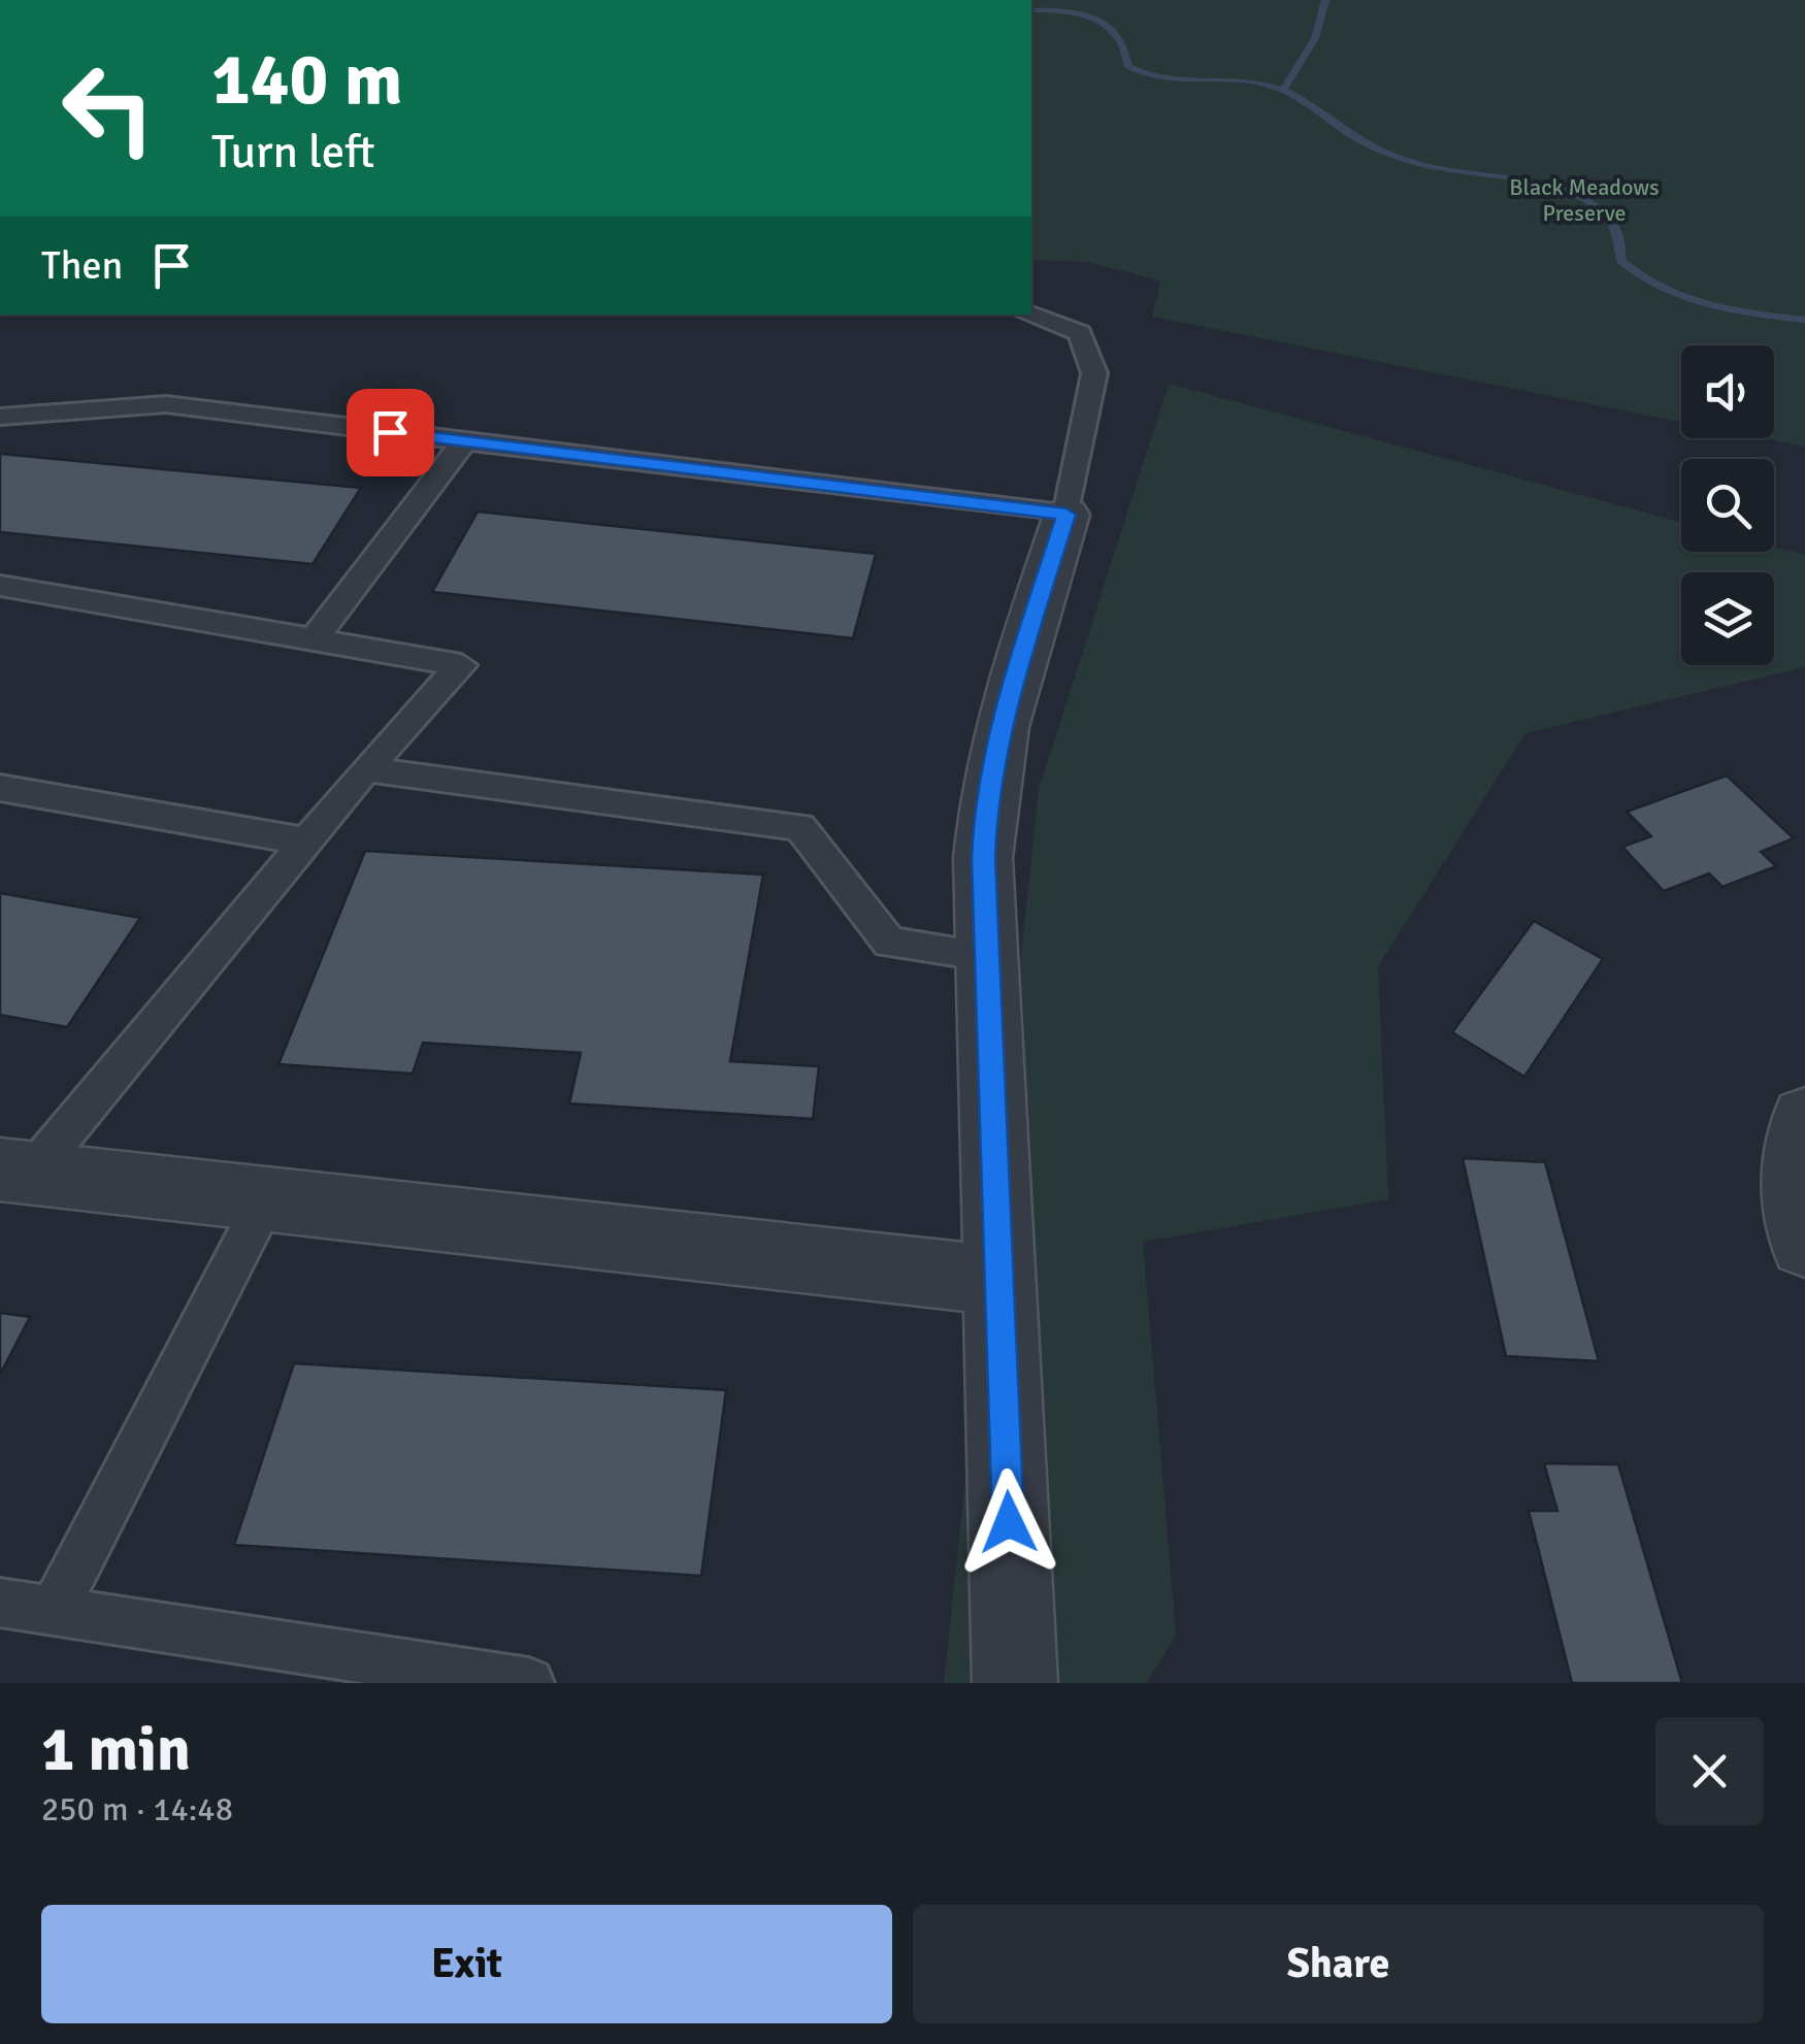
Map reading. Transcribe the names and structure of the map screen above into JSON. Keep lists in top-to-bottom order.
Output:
{
  "parks": ["Black Meadows Preserve"],
  "page": {
    "turn": ["140 m", "Turn left"],
    "then": "Then",
    "heading": ["1 min", "250 m · 14:48"],
    "buttons": ["Exit", "Share"]
  }
}
